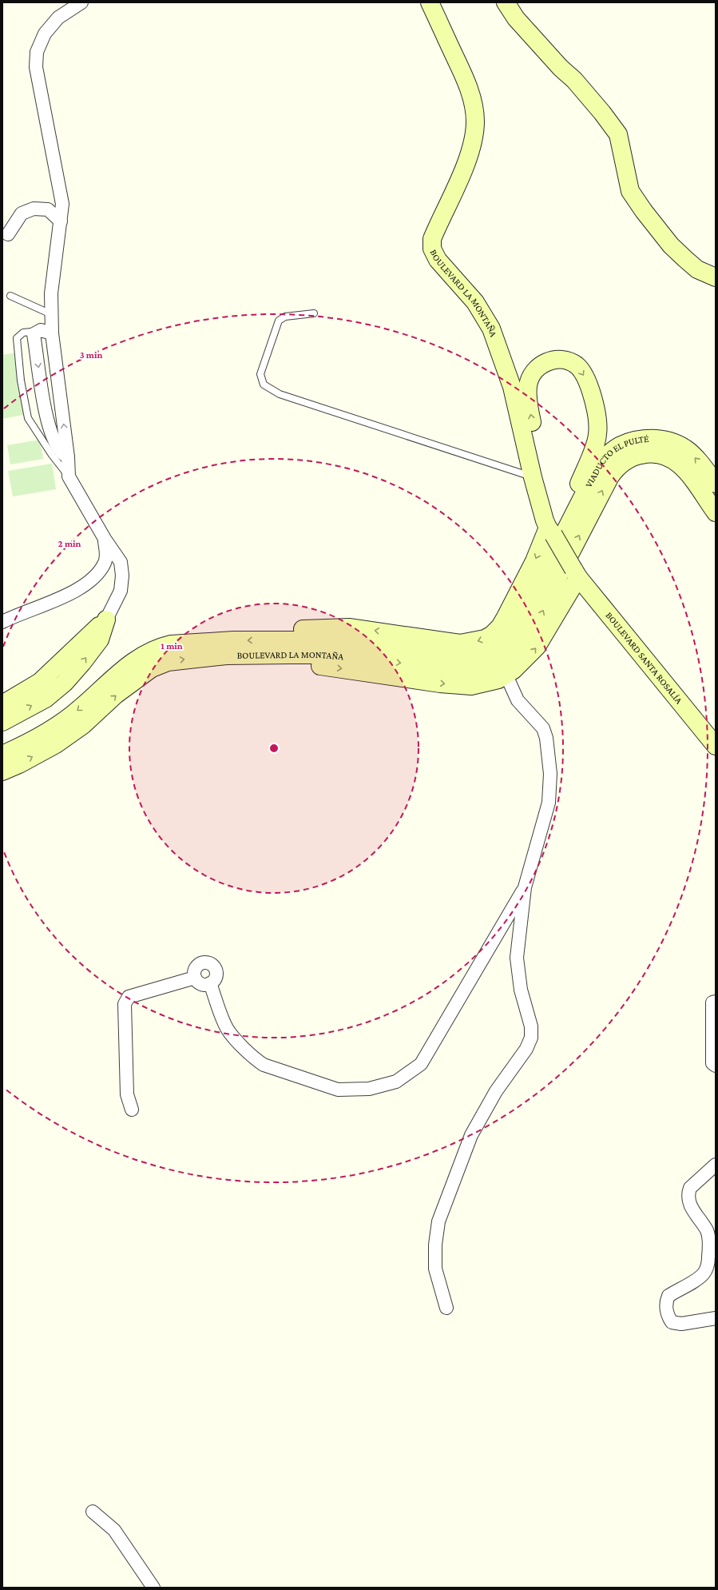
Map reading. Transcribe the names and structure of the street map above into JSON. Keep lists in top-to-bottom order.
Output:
{
  "streets": {
    "main road": ["BOULEVARD LA MONTAÑA", "VIADUCTO EL PULTÉ", "BOULEVARD SANTA ROSALÍA"]
  },
  "crossings": [
    ["BOULEVARD LA MONTAÑA", "VIADUCTO EL PULTÉ"],
    ["BOULEVARD LA MONTAÑA", "BOULEVARD SANTA ROSALÍA"],
    ["VIADUCTO EL PULTÉ", "BOULEVARD SANTA ROSALÍA"]
  ],
  "rings": ["3 min", "2 min", "1 min"]
}
